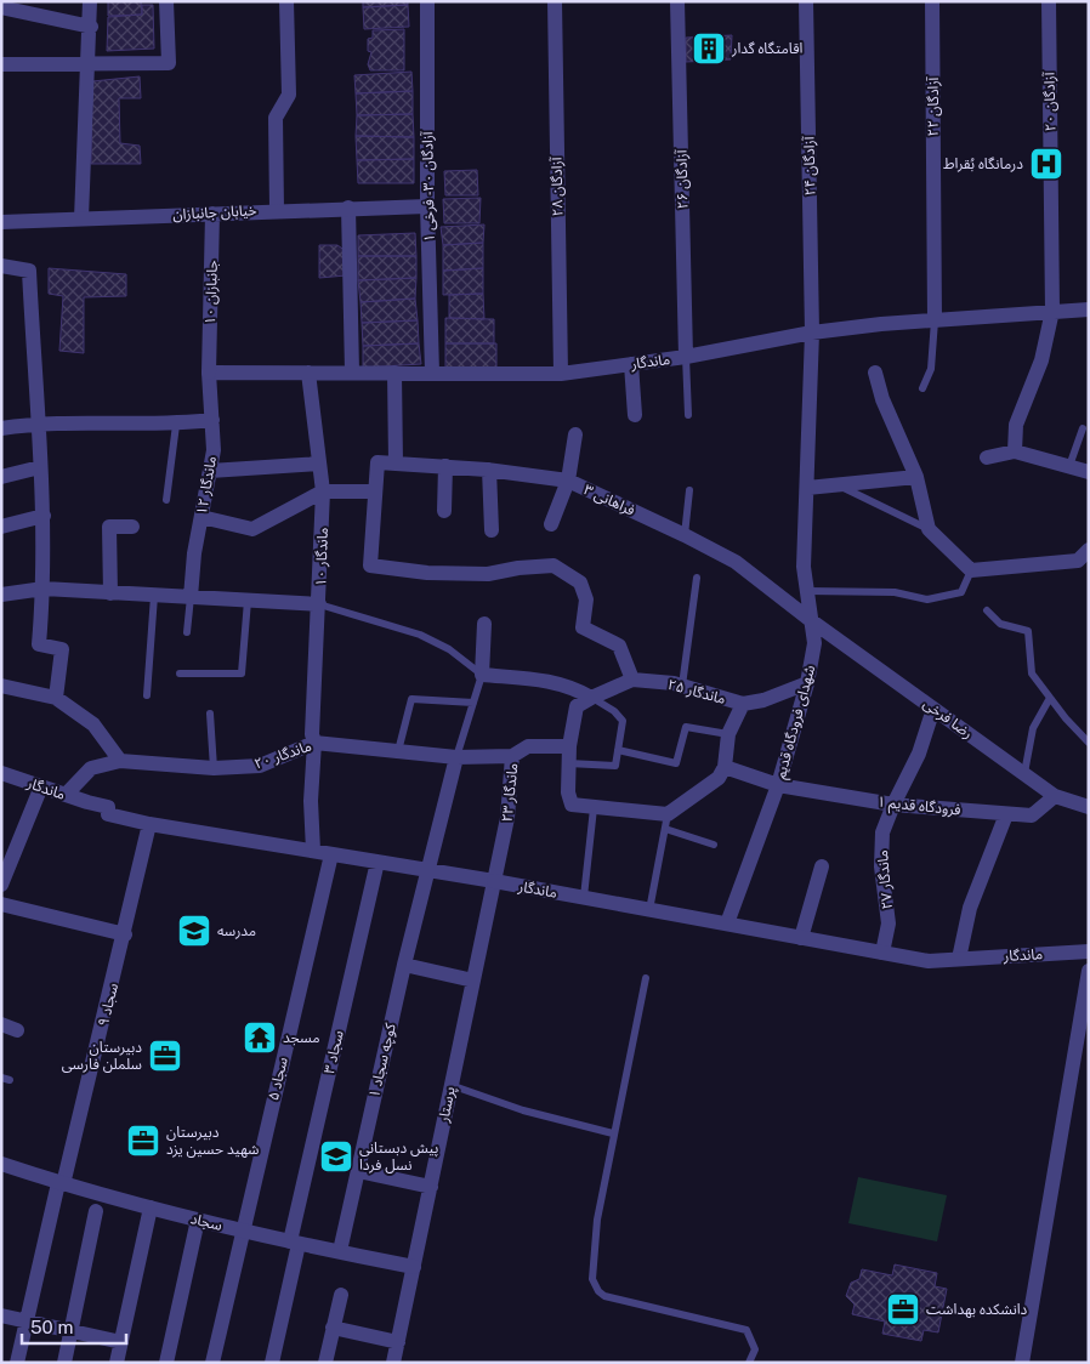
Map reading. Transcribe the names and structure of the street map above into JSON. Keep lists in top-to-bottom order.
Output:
{
  "streets": {
    "street": [
      "آزادگان ۲۰",
      "آزادگان ۲۲",
      "آزادگان ۲۴",
      "آزادگان ۲۶",
      "آزادگان ۳۰ - فرخی ۱",
      "آزادگان ۲۸",
      "خیابان جانبازان",
      "جانبازان ۱۰",
      "ماندگار",
      "ماندگار ۱۲",
      "فراهانی ۳",
      "ماندگار ۱۰",
      "ماندگار ۲۵",
      "رضا فرخی",
      "شهدای فرودگاه قدیم",
      "ماندگار ۲۰",
      "ماندگار ۲۳",
      "فرودگاه قدیم ۱",
      "ماندگار ۲۷",
      "سجاد ۹",
      "سجاد ۳",
      "کوچه سجاد ۱",
      "سجاد ۵",
      "پرستار",
      "سجاد"
    ]
  },
  "crossings": [
    ["آزادگان ۲۰", "ماندگار"],
    ["آزادگان ۲۲", "ماندگار"],
    ["آزادگان ۲۴", "ماندگار"],
    ["آزادگان ۲۴", "شهدای فرودگاه قدیم"],
    ["آزادگان ۲۶", "ماندگار"],
    ["آزادگان ۳۰ - فرخی ۱", "خیابان جانبازان"],
    ["آزادگان ۳۰ - فرخی ۱", "ماندگار"],
    ["آزادگان ۲۸", "ماندگار"],
    ["خیابان جانبازان", "جانبازان ۱۰"],
    ["جانبازان ۱۰", "ماندگار"],
    ["جانبازان ۱۰", "ماندگار ۱۲"],
    ["ماندگار", "ماندگار ۱۲"],
    ["ماندگار", "ماندگار ۱۰"],
    ["ماندگار", "شهدای فرودگاه قدیم"],
    ["ماندگار", "ماندگار ۲۰"],
    ["ماندگار", "ماندگار ۲۳"],
    ["ماندگار", "ماندگار ۲۷"],
    ["ماندگار", "سجاد ۹"],
    ["ماندگار", "سجاد ۳"],
    ["ماندگار", "کوچه سجاد ۱"],
    ["ماندگار", "سجاد ۵"],
    ["ماندگار", "پرستار"],
    ["فراهانی ۳", "رضا فرخی"],
    ["فراهانی ۳", "شهدای فرودگاه قدیم"],
    ["ماندگار ۱۰", "ماندگار ۲۰"],
    ["ماندگار ۲۵", "فرودگاه قدیم ۱"],
    ["رضا فرخی", "شهدای فرودگاه قدیم"],
    ["رضا فرخی", "فرودگاه قدیم ۱"],
    ["رضا فرخی", "ماندگار ۲۷"],
    ["شهدای فرودگاه قدیم", "فرودگاه قدیم ۱"],
    ["ماندگار ۲۰", "ماندگار ۲۳"],
    ["ماندگار ۲۰", "کوچه سجاد ۱"],
    ["ماندگار ۲۳", "پرستار"],
    ["فرودگاه قدیم ۱", "ماندگار ۲۷"],
    ["سجاد ۹", "سجاد"],
    ["سجاد ۳", "سجاد"],
    ["کوچه سجاد ۱", "سجاد"],
    ["سجاد ۵", "سجاد"],
    ["پرستار", "سجاد"]
  ],
  "places": {
    "building": ["اقامتگاه گدار"],
    "hospital": ["درمانگاه بُقراط"],
    "school or university": ["مدرسه", "پیش دبستانی نسل فردا"],
    "temple": ["مسجد"],
    "office": ["دبیرستان سلملن فارسی", "دبیرستان شهید حسین یزد", "دانشکده بهداشت"]
  },
  "scale_bar": "50 m"
}
